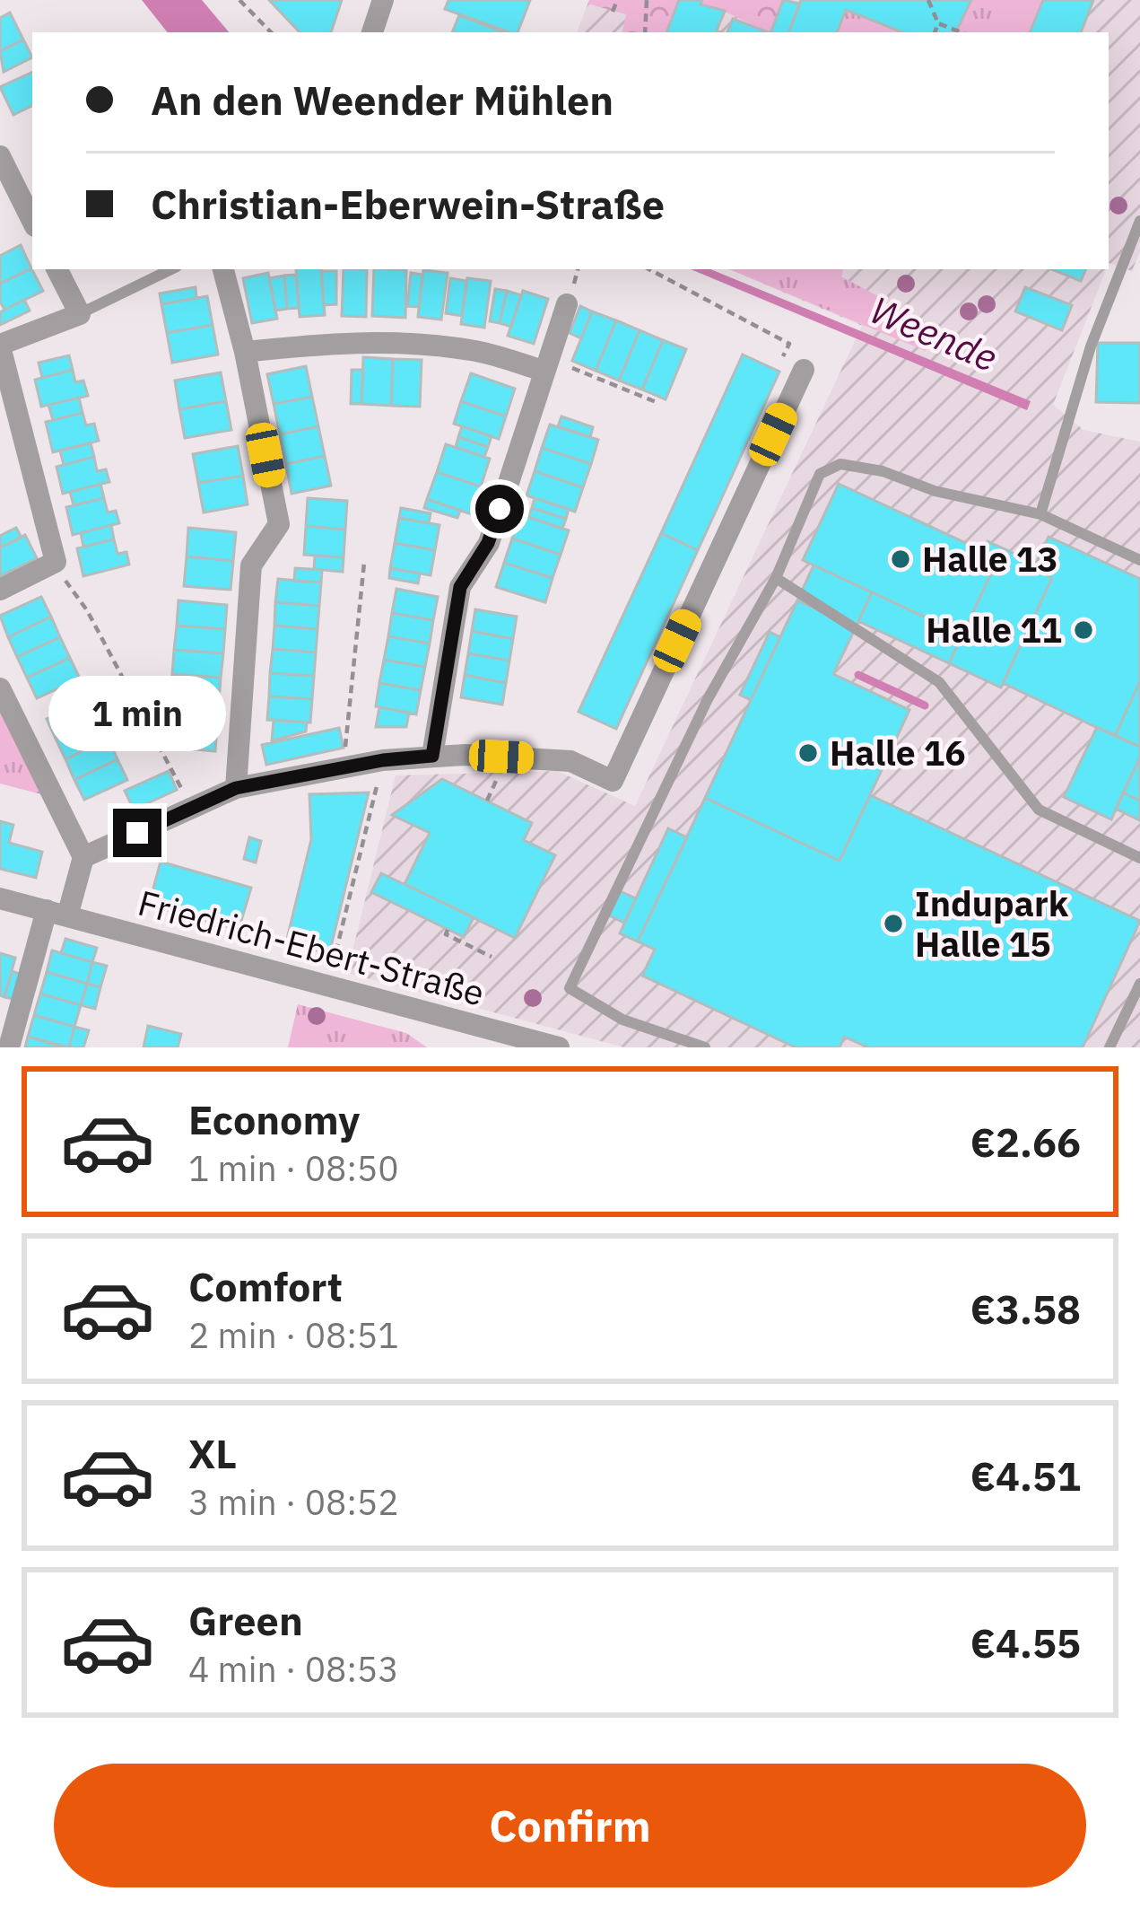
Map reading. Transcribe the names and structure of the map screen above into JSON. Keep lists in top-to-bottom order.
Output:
{
  "streets": {
    "street": ["Friedrich-Ebert-Straße"]
  },
  "water": ["Weende"],
  "places": [
    "Halle 13",
    "Halle 11",
    "Halle 16",
    "Indupark Halle 15"
  ],
  "page": {
    "banner": ["An den Weender Mühlen", "Christian-Eberwein-Straße"],
    "bubble": "1 min",
    "list": [
      {
        "name": "Economy",
        "note": "1 min · 08:50",
        "value": "€2.66"
      },
      {
        "name": "Comfort",
        "note": "2 min · 08:51",
        "value": "€3.58"
      },
      {
        "name": "XL",
        "note": "3 min · 08:52",
        "value": "€4.51"
      },
      {
        "name": "Green",
        "note": "4 min · 08:53",
        "value": "€4.55"
      }
    ],
    "buttons": "Confirm"
  }
}
